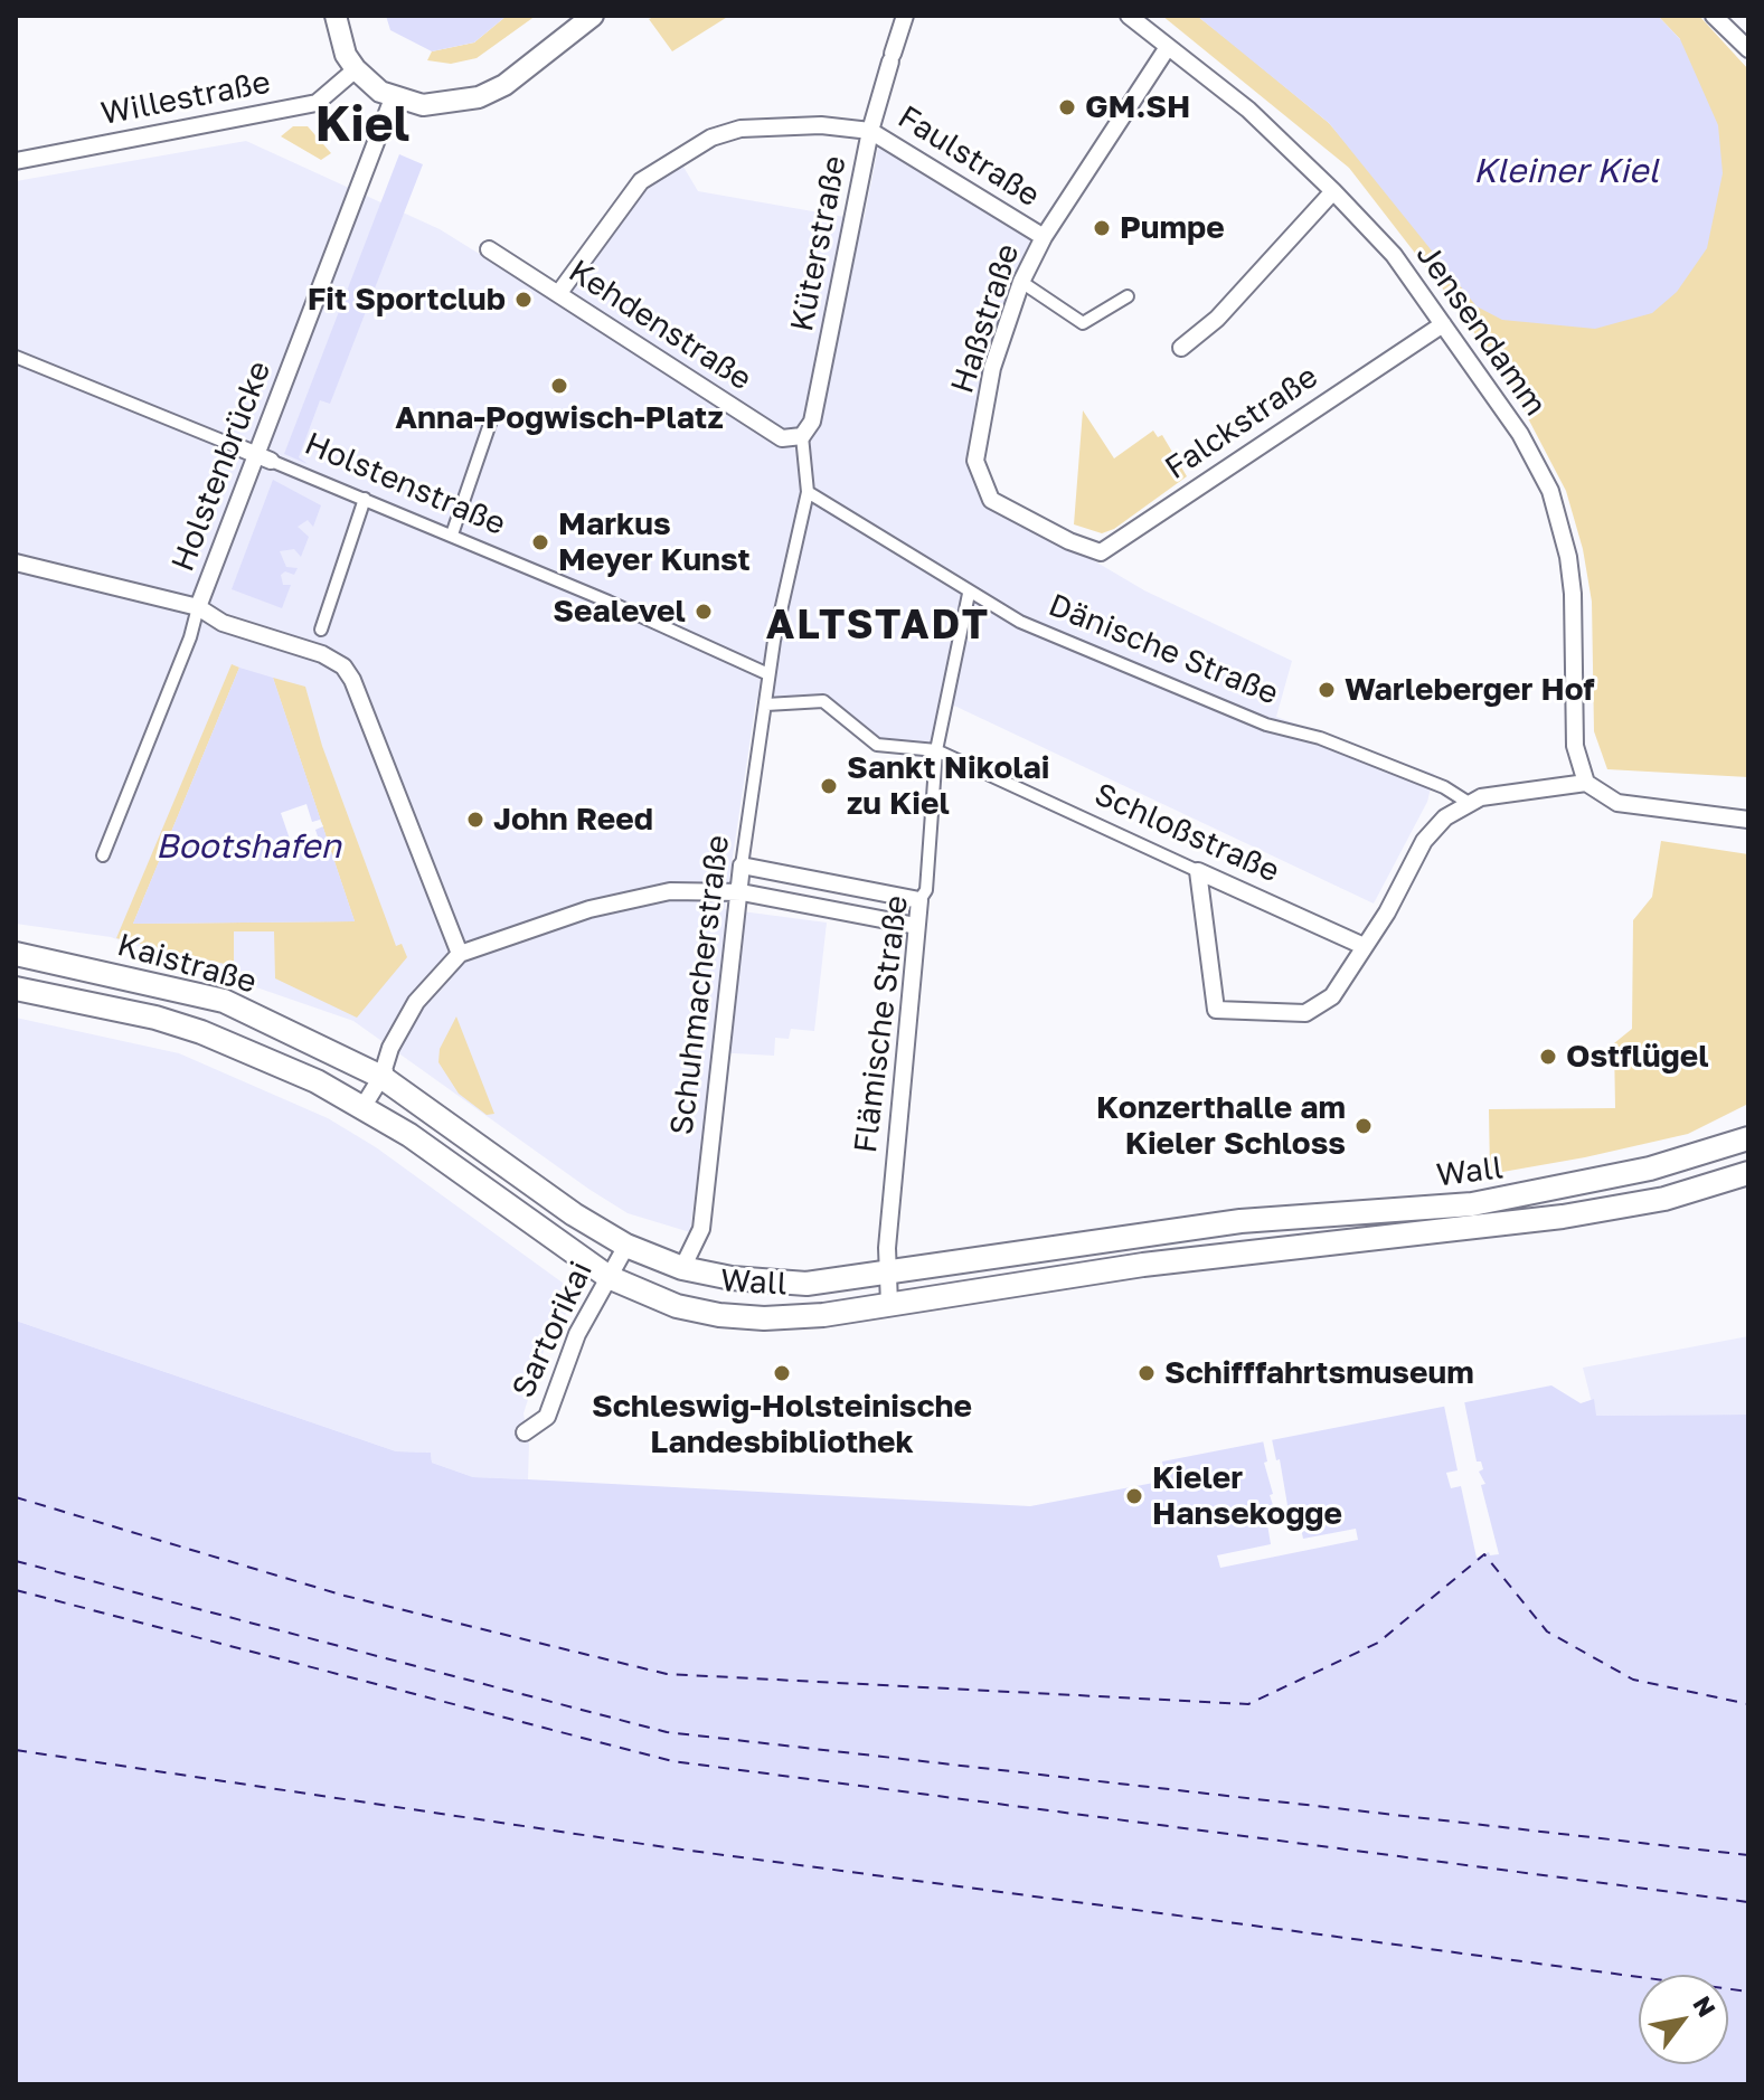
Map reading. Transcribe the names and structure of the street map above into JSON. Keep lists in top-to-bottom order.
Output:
{
  "streets": {
    "main road": ["Kaistraße", "Wall"],
    "street": [
      "Willestraße",
      "Faulstraße",
      "Küterstraße",
      "Haßstraße",
      "Kehdenstraße",
      "Jensendamm",
      "Falckstraße",
      "Holstenbrücke",
      "Holstenstraße",
      "Dänische Straße",
      "Schloßstraße",
      "Schuhmacherstraße",
      "Flämische Straße",
      "Sartorikai"
    ]
  },
  "crossings": [
    ["Faulstraße", "Küterstraße"],
    ["Faulstraße", "Haßstraße"],
    ["Faulstraße", "Kehdenstraße"],
    ["Küterstraße", "Kehdenstraße"],
    ["Küterstraße", "Schuhmacherstraße"],
    ["Haßstraße", "Jensendamm"],
    ["Haßstraße", "Falckstraße"],
    ["Kehdenstraße", "Schuhmacherstraße"],
    ["Jensendamm", "Falckstraße"],
    ["Holstenbrücke", "Holstenstraße"],
    ["Holstenstraße", "Schuhmacherstraße"],
    ["Dänische Straße", "Schuhmacherstraße"],
    ["Dänische Straße", "Flämische Straße"],
    ["Schloßstraße", "Schuhmacherstraße"],
    ["Schloßstraße", "Flämische Straße"],
    ["Kaistraße", "Wall"],
    ["Schuhmacherstraße", "Wall"],
    ["Flämische Straße", "Wall"],
    ["Wall", "Sartorikai"]
  ],
  "districts": ["Kiel", "ALTSTADT"],
  "water": ["Kleiner Kiel", "Bootshafen"],
  "places": [
    "GM.SH",
    "Pumpe",
    "Fit Sportclub",
    "Anna-Pogwisch-Platz",
    "Markus Meyer Kunst",
    "Sealevel",
    "Warleberger Hof",
    "Sankt Nikolai zu Kiel",
    "John Reed",
    "Ostflügel",
    "Konzerthalle am Kieler Schloss",
    "Schleswig-Holsteinische Landesbibliothek",
    "Schifffahrtsmuseum",
    "Kieler Hansekogge"
  ],
  "north": "top right"
}
